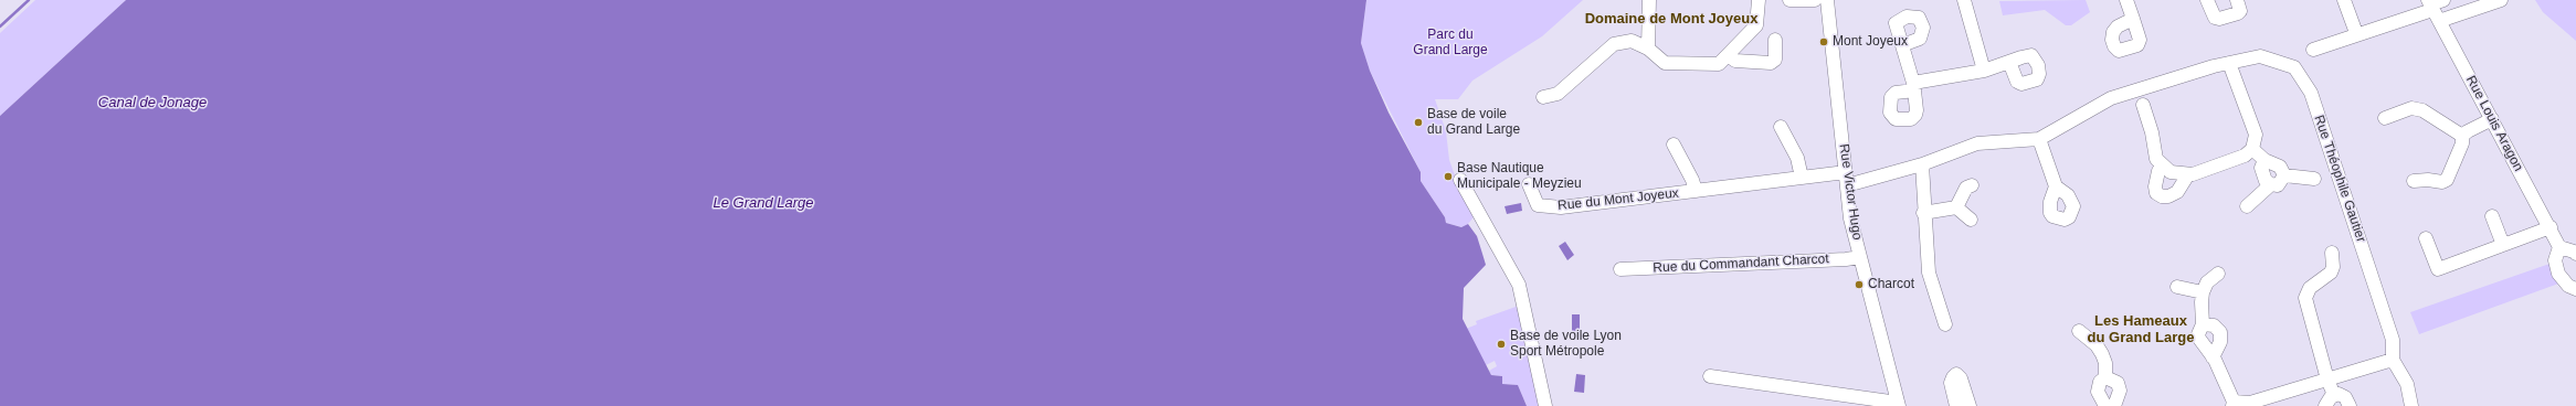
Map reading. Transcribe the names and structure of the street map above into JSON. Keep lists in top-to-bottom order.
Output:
{
  "streets": {
    "street": [
      "Rue Louis Aragon",
      "Rue Théophile Gautier",
      "Rue Victor Hugo",
      "Rue du Mont Joyeux",
      "Rue du Commandant Charcot"
    ]
  },
  "crossings": [
    ["Rue Théophile Gautier", "Rue du Mont Joyeux"],
    ["Rue Victor Hugo", "Rue du Mont Joyeux"],
    ["Rue Victor Hugo", "Rue du Commandant Charcot"]
  ],
  "districts": ["Domaine de Mont Joyeux", "Les Hameaux du Grand Large"],
  "water": ["Canal de Jonage", "Le Grand Large"],
  "parks": ["Parc du Grand Large"],
  "places": [
    "Mont Joyeux",
    "Base de voile du Grand Large",
    "Base Nautique Municipale - Meyzieu",
    "Charcot",
    "Base de voile Lyon Sport Métropole"
  ]
}
